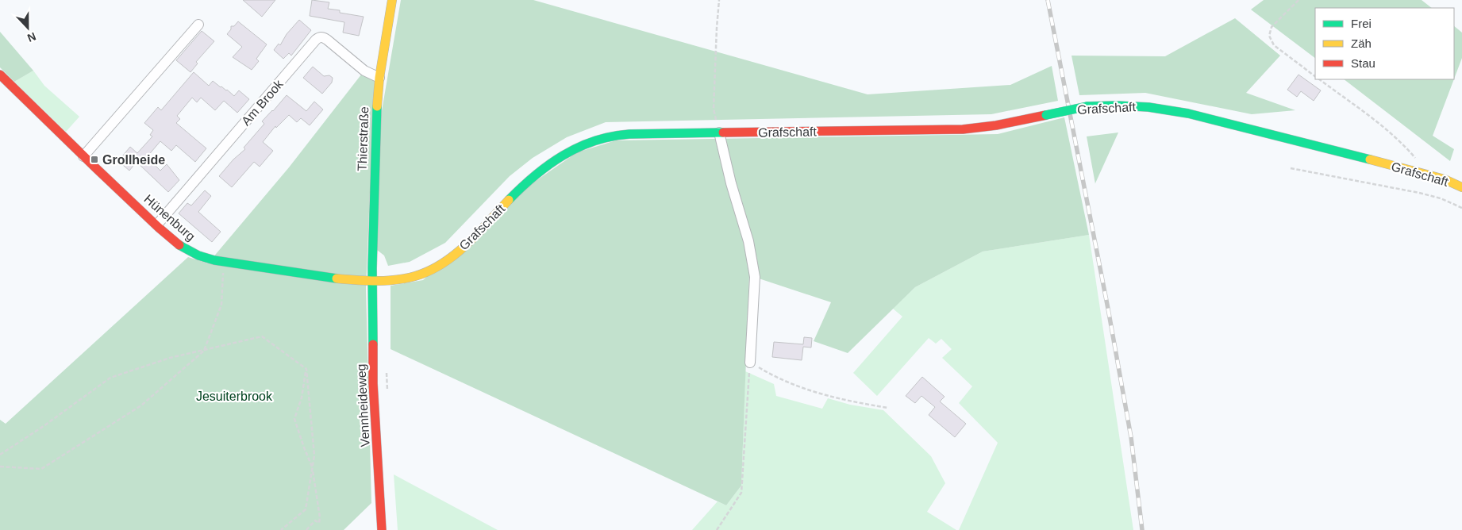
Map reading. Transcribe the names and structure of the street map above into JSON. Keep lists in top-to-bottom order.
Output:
{
  "streets": {
    "street": [
      "Am Brook",
      "Grafschaft",
      "Thierstraße",
      "Hünenburg",
      "Vennheideweg"
    ]
  },
  "crossings": [
    ["Am Brook", "Thierstraße"],
    ["Am Brook", "Hünenburg"],
    ["Grafschaft", "Thierstraße"],
    ["Grafschaft", "Hünenburg"],
    ["Grafschaft", "Vennheideweg"],
    ["Thierstraße", "Hünenburg"],
    ["Thierstraße", "Vennheideweg"],
    ["Hünenburg", "Vennheideweg"]
  ],
  "parks": ["Jesuiterbrook"],
  "places": {
    "transit": ["Grollheide"]
  },
  "legend": ["Frei", "Zäh", "Stau"],
  "north": "bottom"
}
